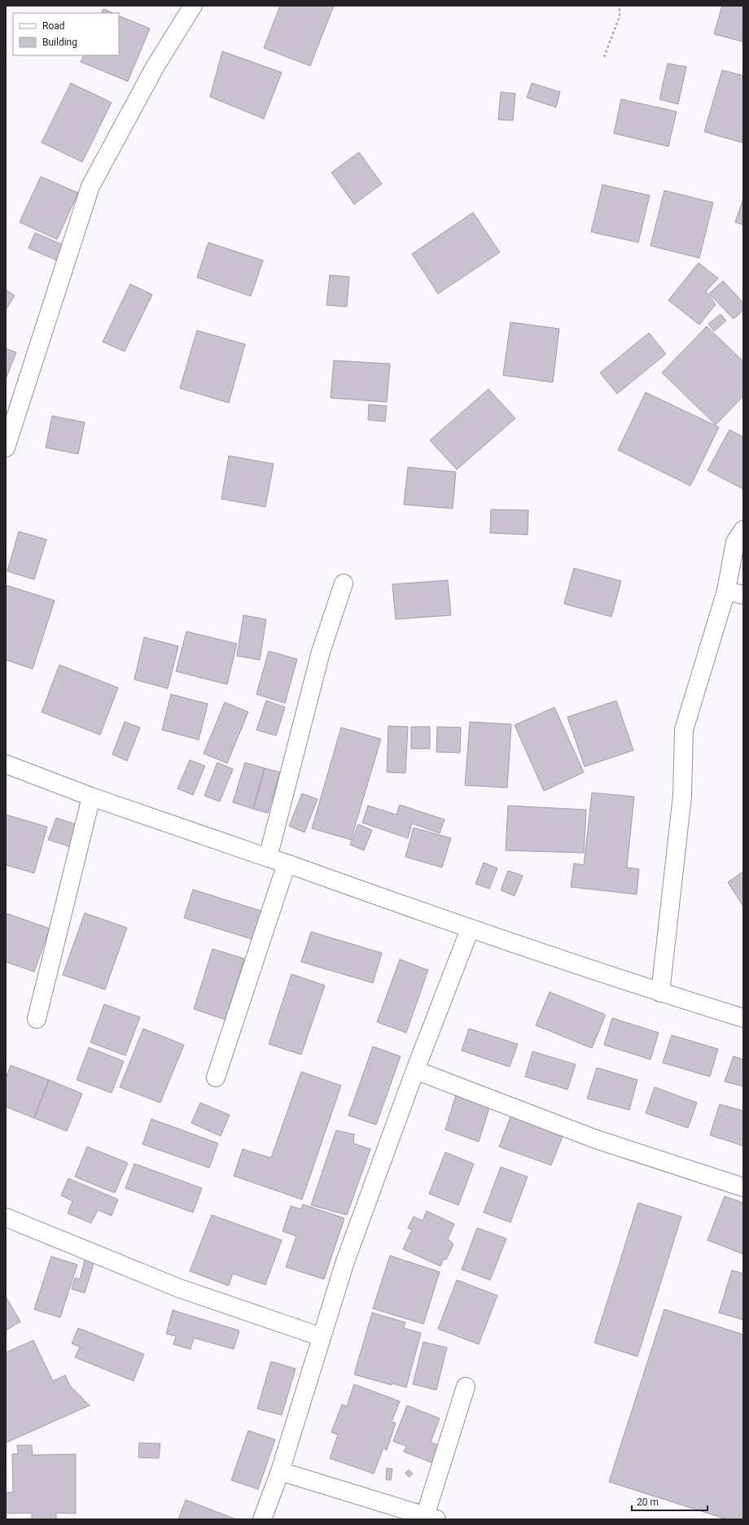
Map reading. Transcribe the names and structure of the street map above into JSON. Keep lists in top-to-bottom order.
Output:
{
  "legend": ["Road", "Building"],
  "scale_bar": "20 m"
}
